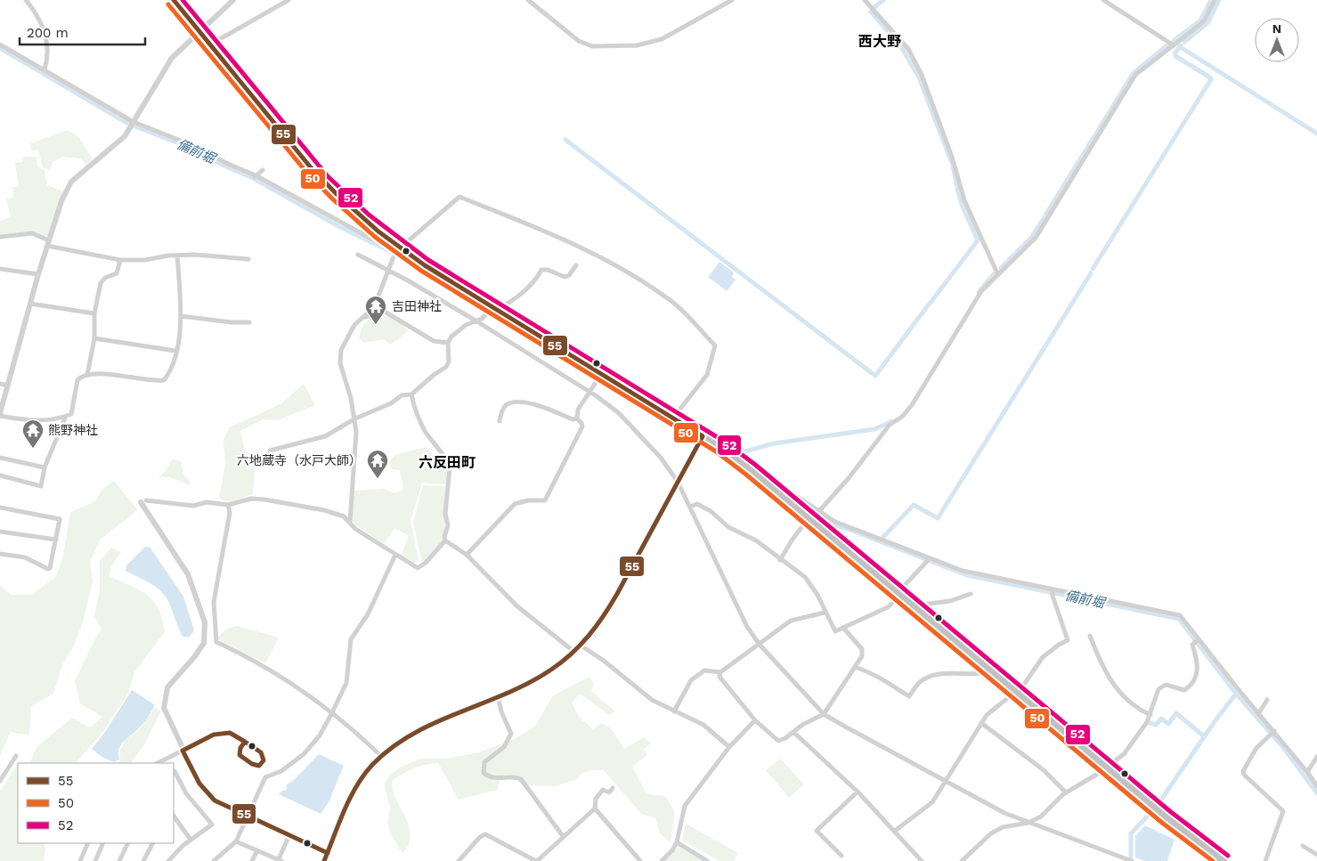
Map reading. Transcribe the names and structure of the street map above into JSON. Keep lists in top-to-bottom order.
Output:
{
  "districts": ["西大野", "六反田町"],
  "water": ["備前堀"],
  "places": {
    "temple": ["吉田神社", "熊野神社", "六地蔵寺（水戸大師）"]
  },
  "lines": ["transit line 55", "transit line 52", "transit line 50"],
  "legend": ["55", "50", "52"],
  "scale_bar": "200 m",
  "north": "top"
}
